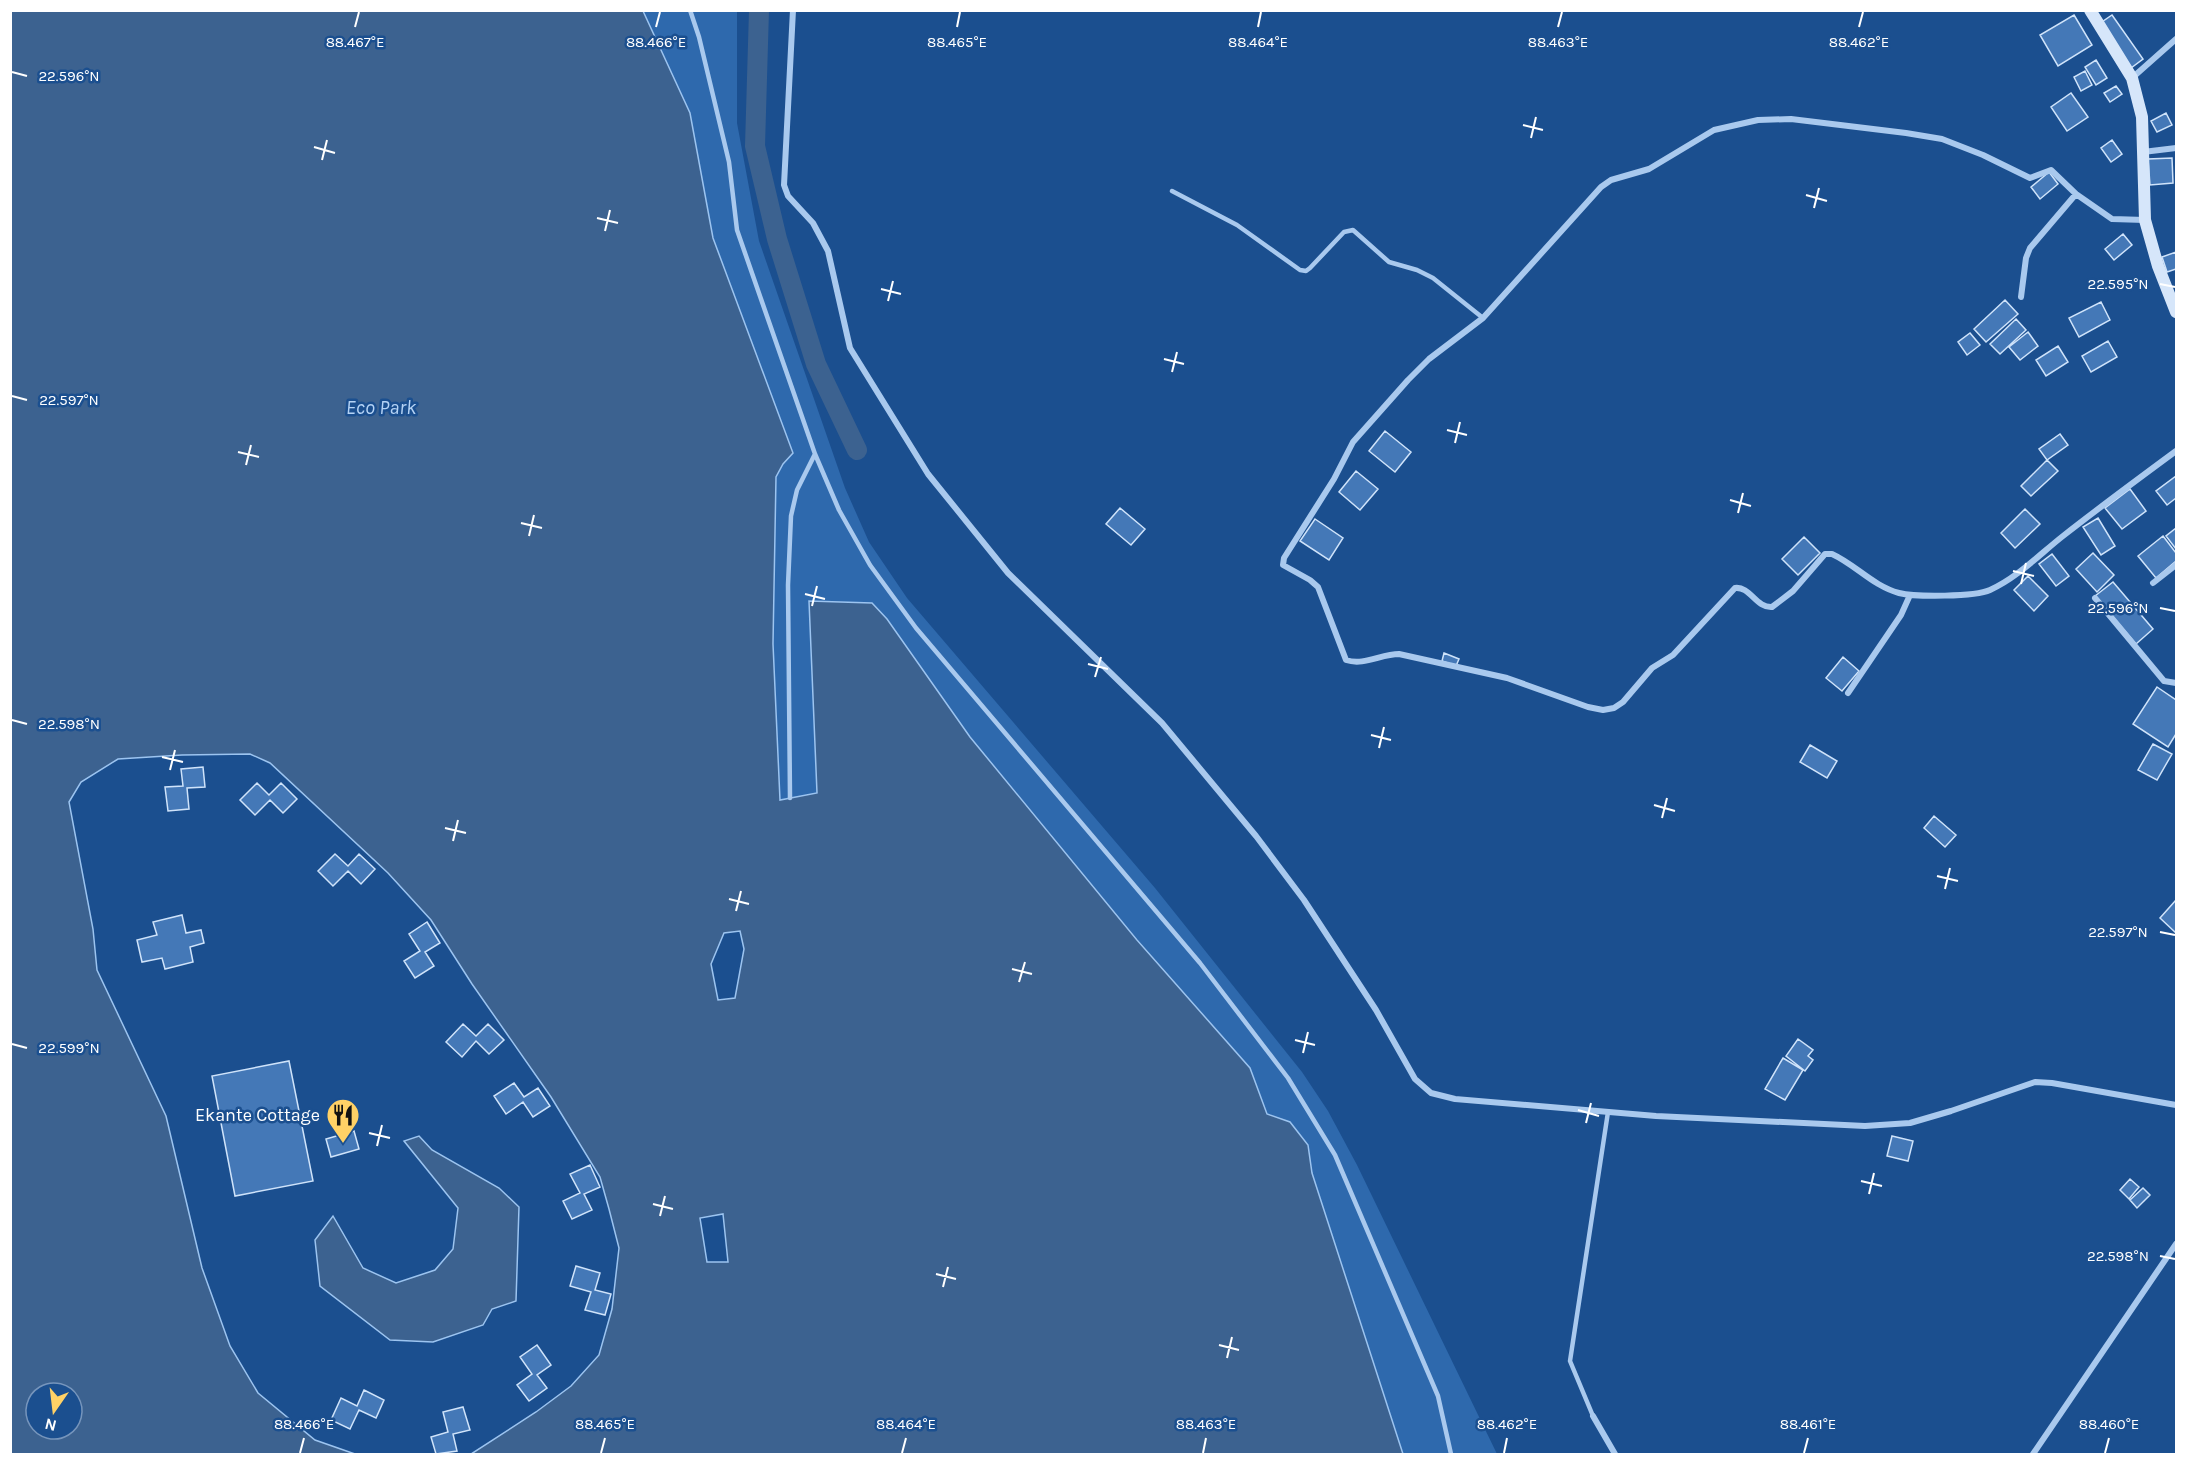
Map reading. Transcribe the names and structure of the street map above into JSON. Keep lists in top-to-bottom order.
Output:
{
  "water": ["Eco Park"],
  "places": {
    "restaurant": ["Ekante Cottage"]
  },
  "north": "bottom",
  "coordinates": [
    "88.467°E",
    "88.466°E",
    "88.465°E",
    "88.464°E",
    "88.463°E",
    "88.462°E",
    "22.596°N",
    "22.595°N",
    "22.597°N",
    "22.598°N",
    "22.599°N",
    "88.461°E",
    "88.460°E"
  ]
}
